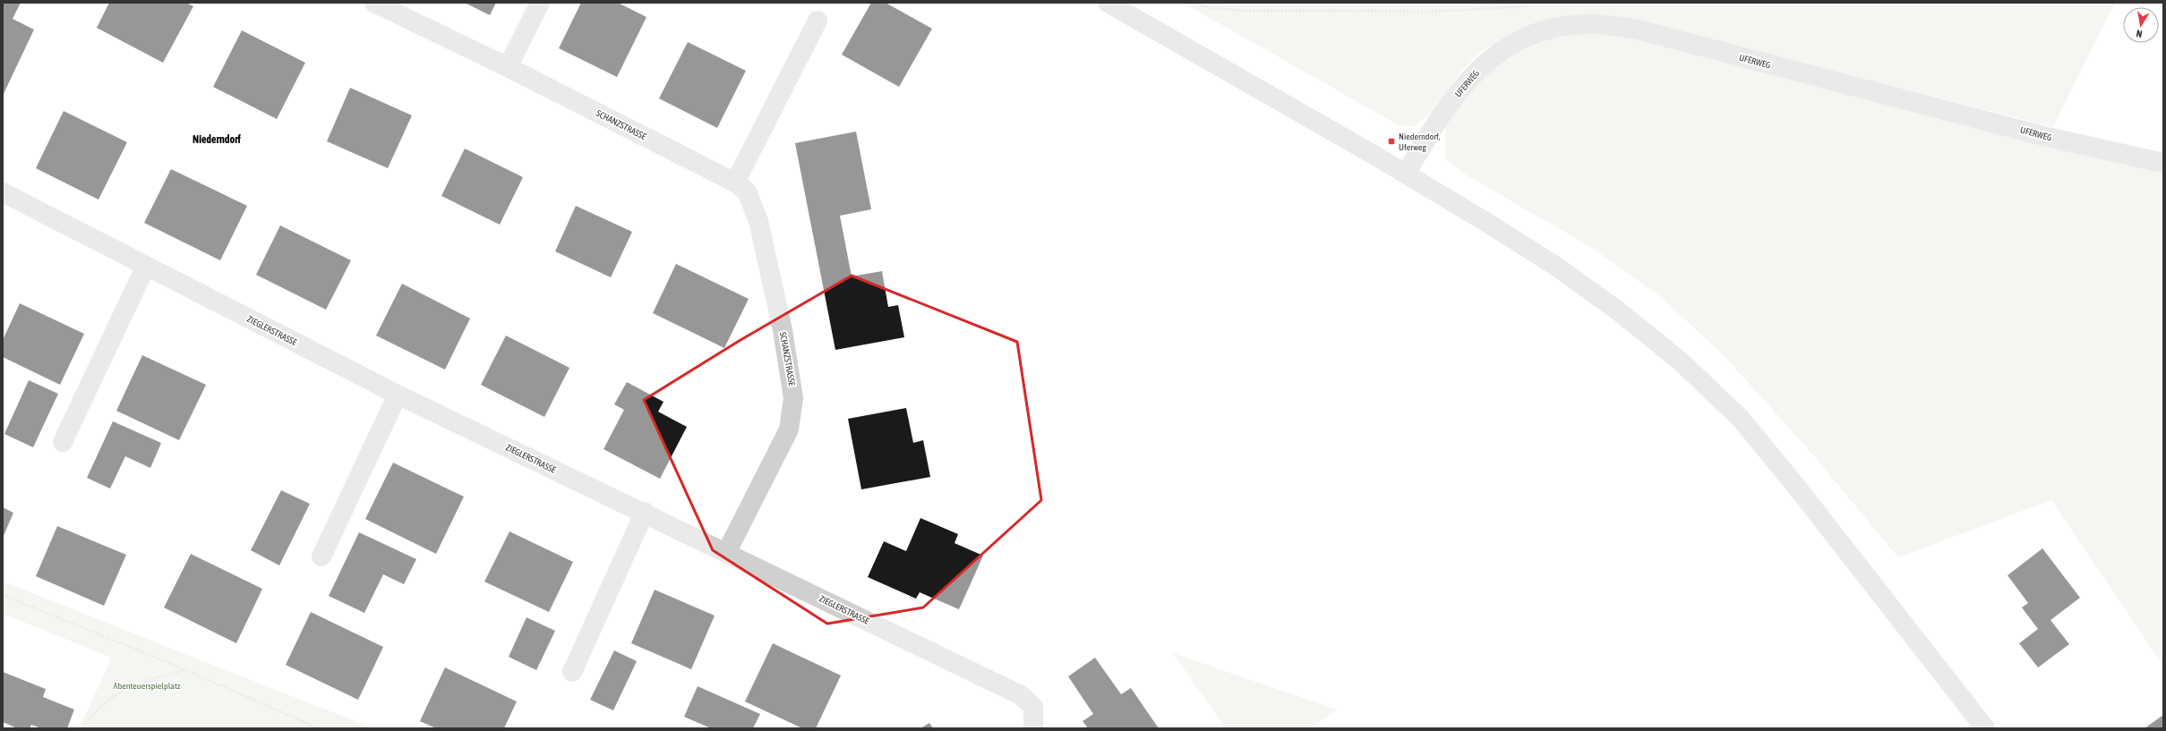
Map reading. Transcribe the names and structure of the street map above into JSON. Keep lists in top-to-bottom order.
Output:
{
  "streets": {
    "street": ["UFERWEG", "SCHANZSTRASSE", "ZIEGLERSTRASSE"]
  },
  "crossings": [
    ["SCHANZSTRASSE", "ZIEGLERSTRASSE"]
  ],
  "districts": ["Niederndorf"],
  "parks": ["Abenteuerspielplatz"],
  "places": {
    "transit": ["Niederndorf, Uferweg"]
  },
  "north": "bottom"
}
